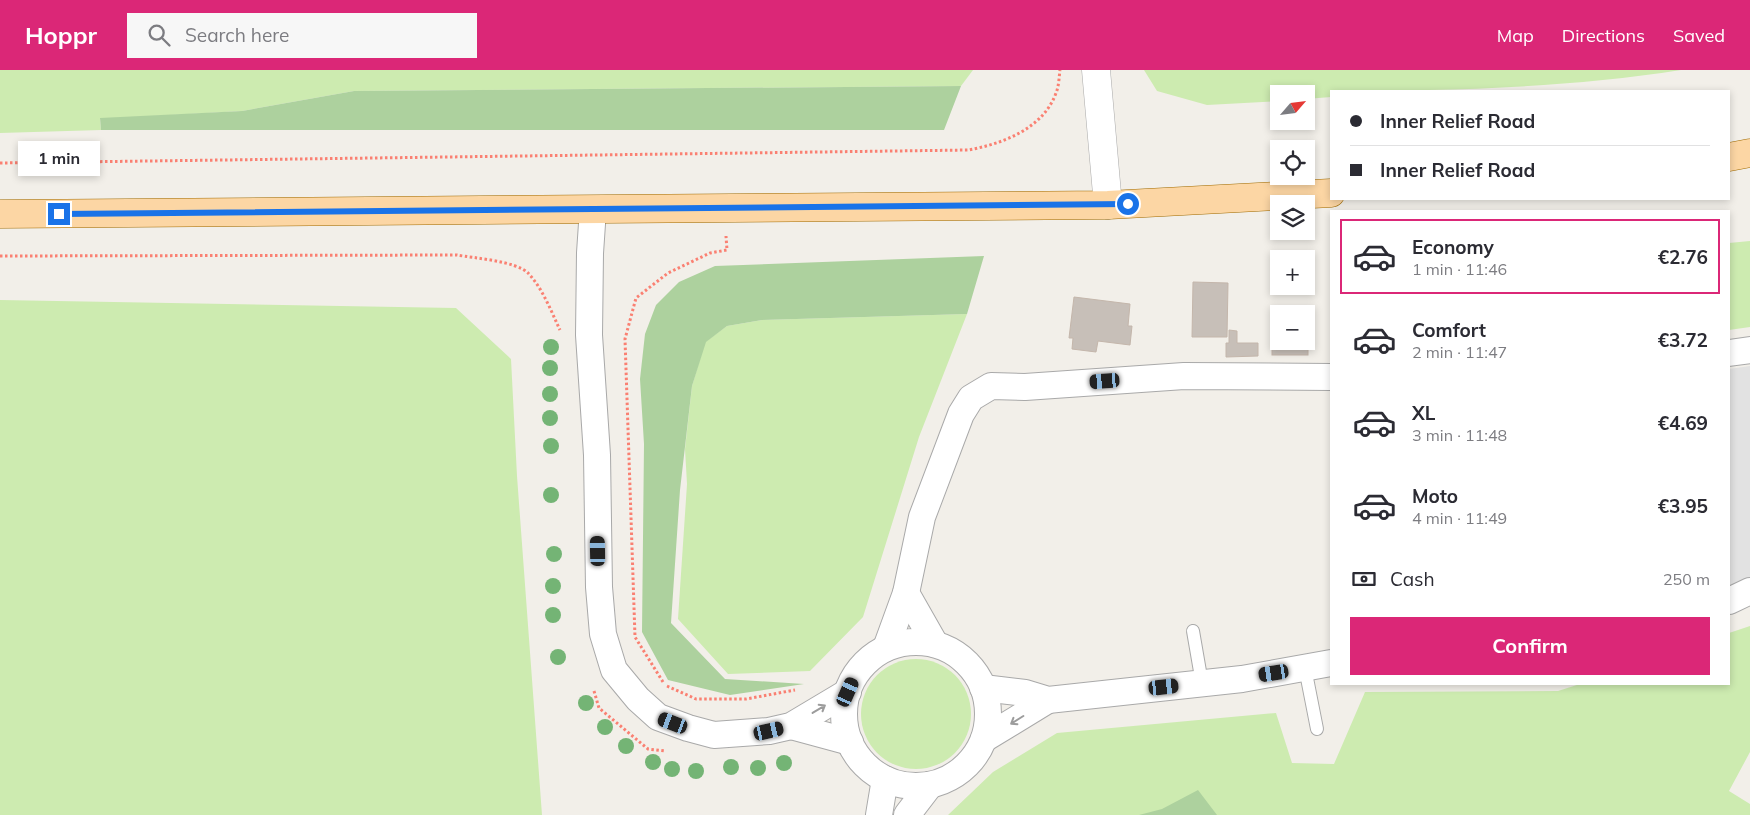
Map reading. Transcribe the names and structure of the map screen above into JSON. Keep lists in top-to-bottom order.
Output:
{
  "north": "top right",
  "page": {
    "header": "Hoppr",
    "search": "Search here",
    "nav": ["Map", "Directions", "Saved"],
    "map_buttons": ["+", "−"],
    "banner": ["Inner Relief Road", "Inner Relief Road"],
    "bubble": "1 min",
    "list": [
      {
        "name": "Economy",
        "note": "1 min · 11:46",
        "value": "€2.76"
      },
      {
        "name": "Comfort",
        "note": "2 min · 11:47",
        "value": "€3.72"
      },
      {
        "name": "XL",
        "note": "3 min · 11:48",
        "value": "€4.69"
      },
      {
        "name": "Moto",
        "note": "4 min · 11:49",
        "value": "€3.95"
      }
    ],
    "pay": ["Cash", "250 m"],
    "buttons": "Confirm"
  }
}
